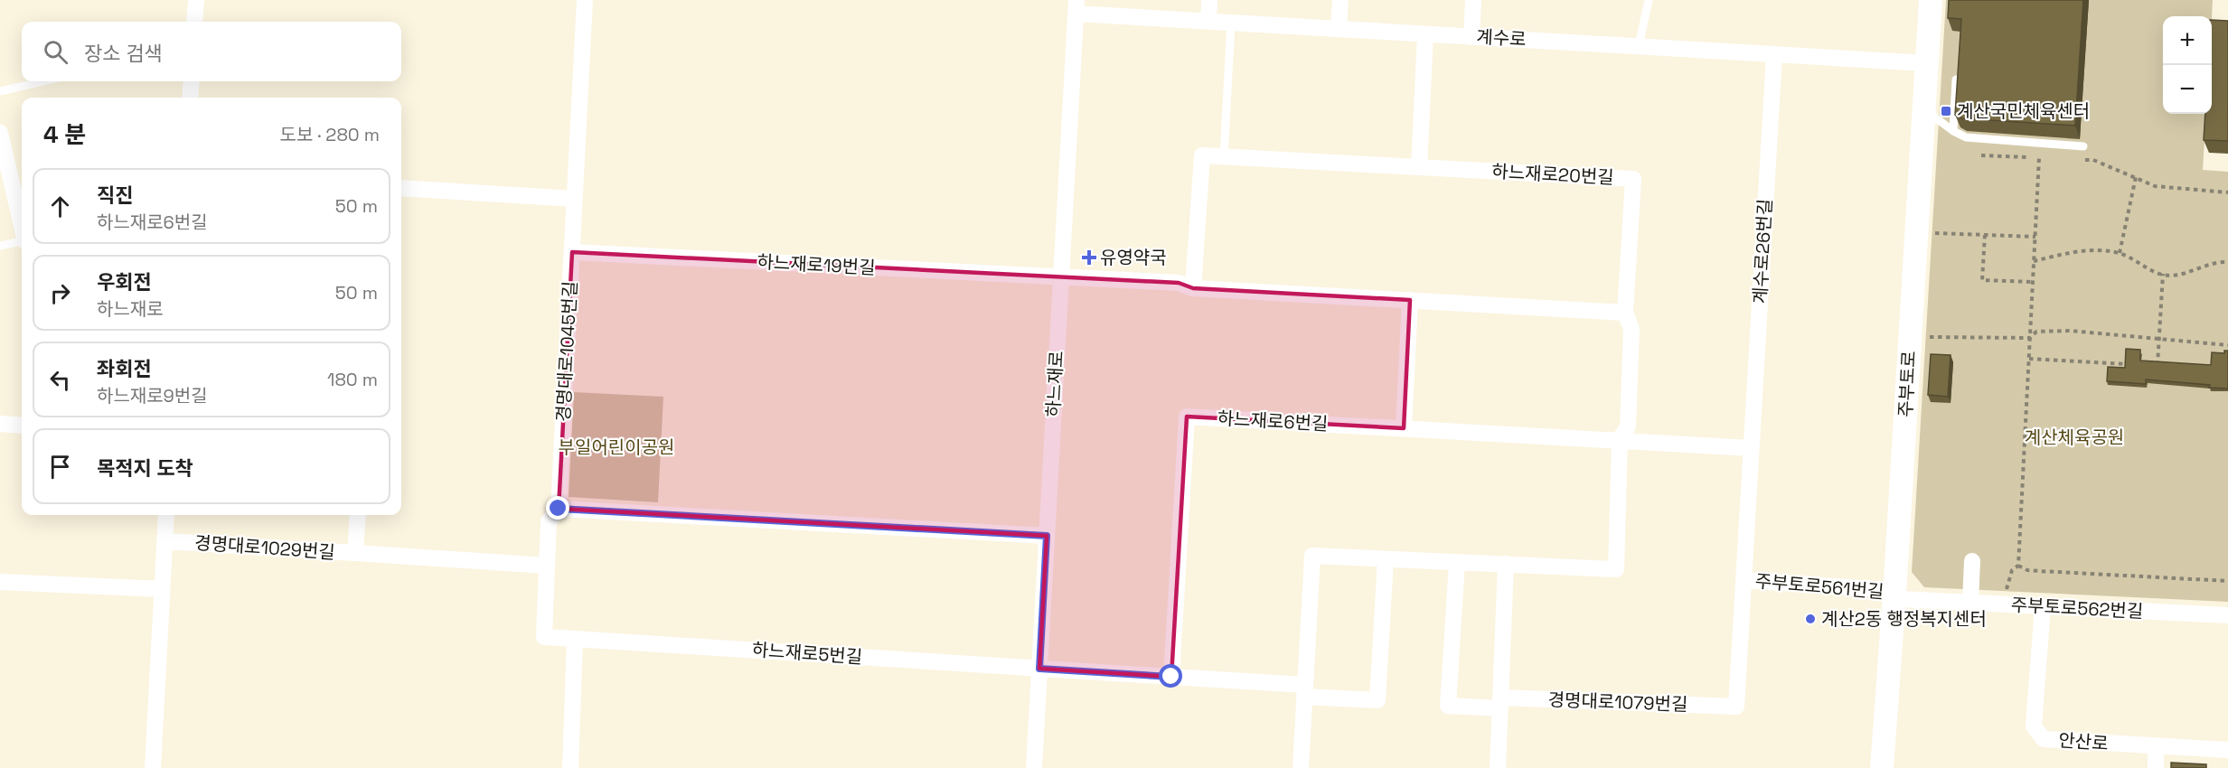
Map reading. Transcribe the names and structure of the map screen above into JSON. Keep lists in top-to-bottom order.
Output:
{
  "streets": {
    "main road": ["주부토로"],
    "street": [
      "계수로",
      "하느재로20번길",
      "계수로26번길",
      "하느재로19번길",
      "경명대로1045번길",
      "하느재로",
      "하느재로6번길",
      "경명대로1029번길",
      "주부토로561번길",
      "주부토로562번길",
      "하느재로5번길",
      "경명대로1079번길",
      "안산로"
    ]
  },
  "crossings": [
    ["계수로", "계수로26번길"],
    ["계수로", "하느재로"],
    ["계수로", "주부토로"],
    ["계수로26번길", "하느재로6번길"],
    ["계수로26번길", "주부토로561번길"],
    ["하느재로19번길", "경명대로1045번길"],
    ["하느재로19번길", "하느재로"],
    ["경명대로1045번길", "하느재로5번길"],
    ["하느재로", "하느재로5번길"],
    ["주부토로", "주부토로561번길"],
    ["주부토로", "주부토로562번길"],
    ["하느재로6번길", "주부토로561번길"],
    ["주부토로561번길", "주부토로562번길"],
    ["주부토로561번길", "경명대로1079번길"],
    ["주부토로562번길", "안산로"]
  ],
  "parks": ["계산체육공원", "부일어린이공원"],
  "places": {
    "transit": ["계산국민체육센터"],
    "health": ["유영약국"],
    "other": ["계산2동 행정복지센터"]
  },
  "page": {
    "map_buttons": ["+", "−"],
    "search": "장소 검색",
    "heading": ["4 분", "도보 · 280 m"],
    "list": [
      ["직진", "하느재로6번길", "50 m"],
      ["우회전", "하느재로", "50 m"],
      ["좌회전", "하느재로9번길", "180 m"],
      "목적지 도착"
    ]
  }
}
